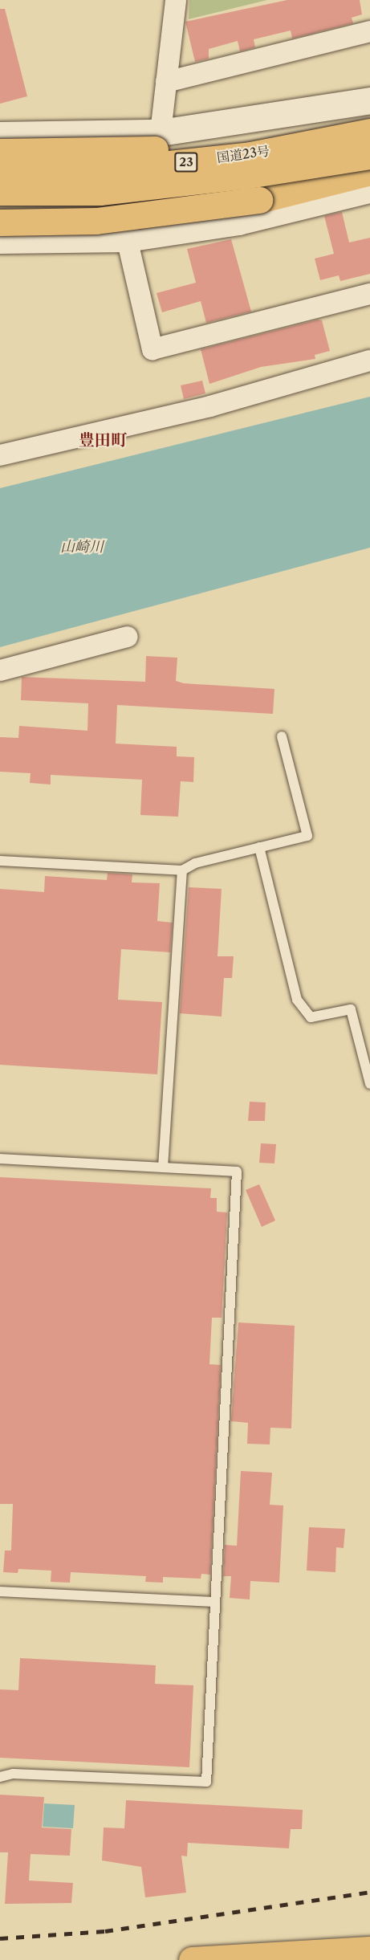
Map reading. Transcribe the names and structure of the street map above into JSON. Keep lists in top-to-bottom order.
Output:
{
  "streets": {
    "main road": ["国道23号", "23"]
  },
  "districts": ["豊田町"],
  "water": ["山崎川"]
}
